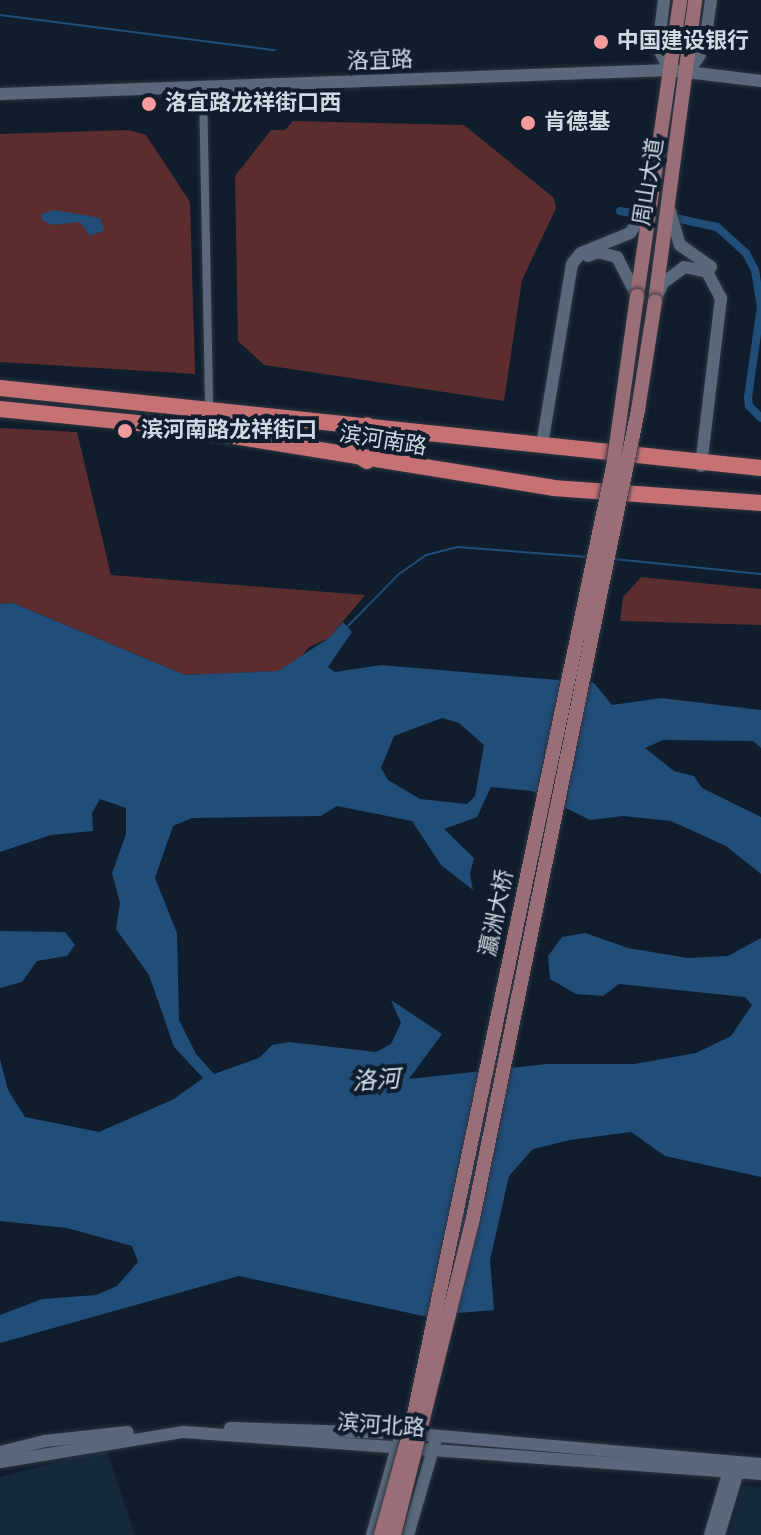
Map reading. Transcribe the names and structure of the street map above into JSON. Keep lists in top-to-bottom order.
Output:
{
  "streets": {
    "highway": ["滨河南路"],
    "main road": [
      "洛宜路",
      "周山大道",
      "瀛洲大桥",
      "滨河北路"
    ]
  },
  "crossings": [
    ["洛宜路", "周山大道"],
    ["周山大道", "瀛洲大桥"]
  ],
  "water": ["洛河"],
  "places": [
    "中国建设银行",
    "洛宜路龙祥街口西",
    "肯德基",
    "滨河南路龙祥街口"
  ]
}
